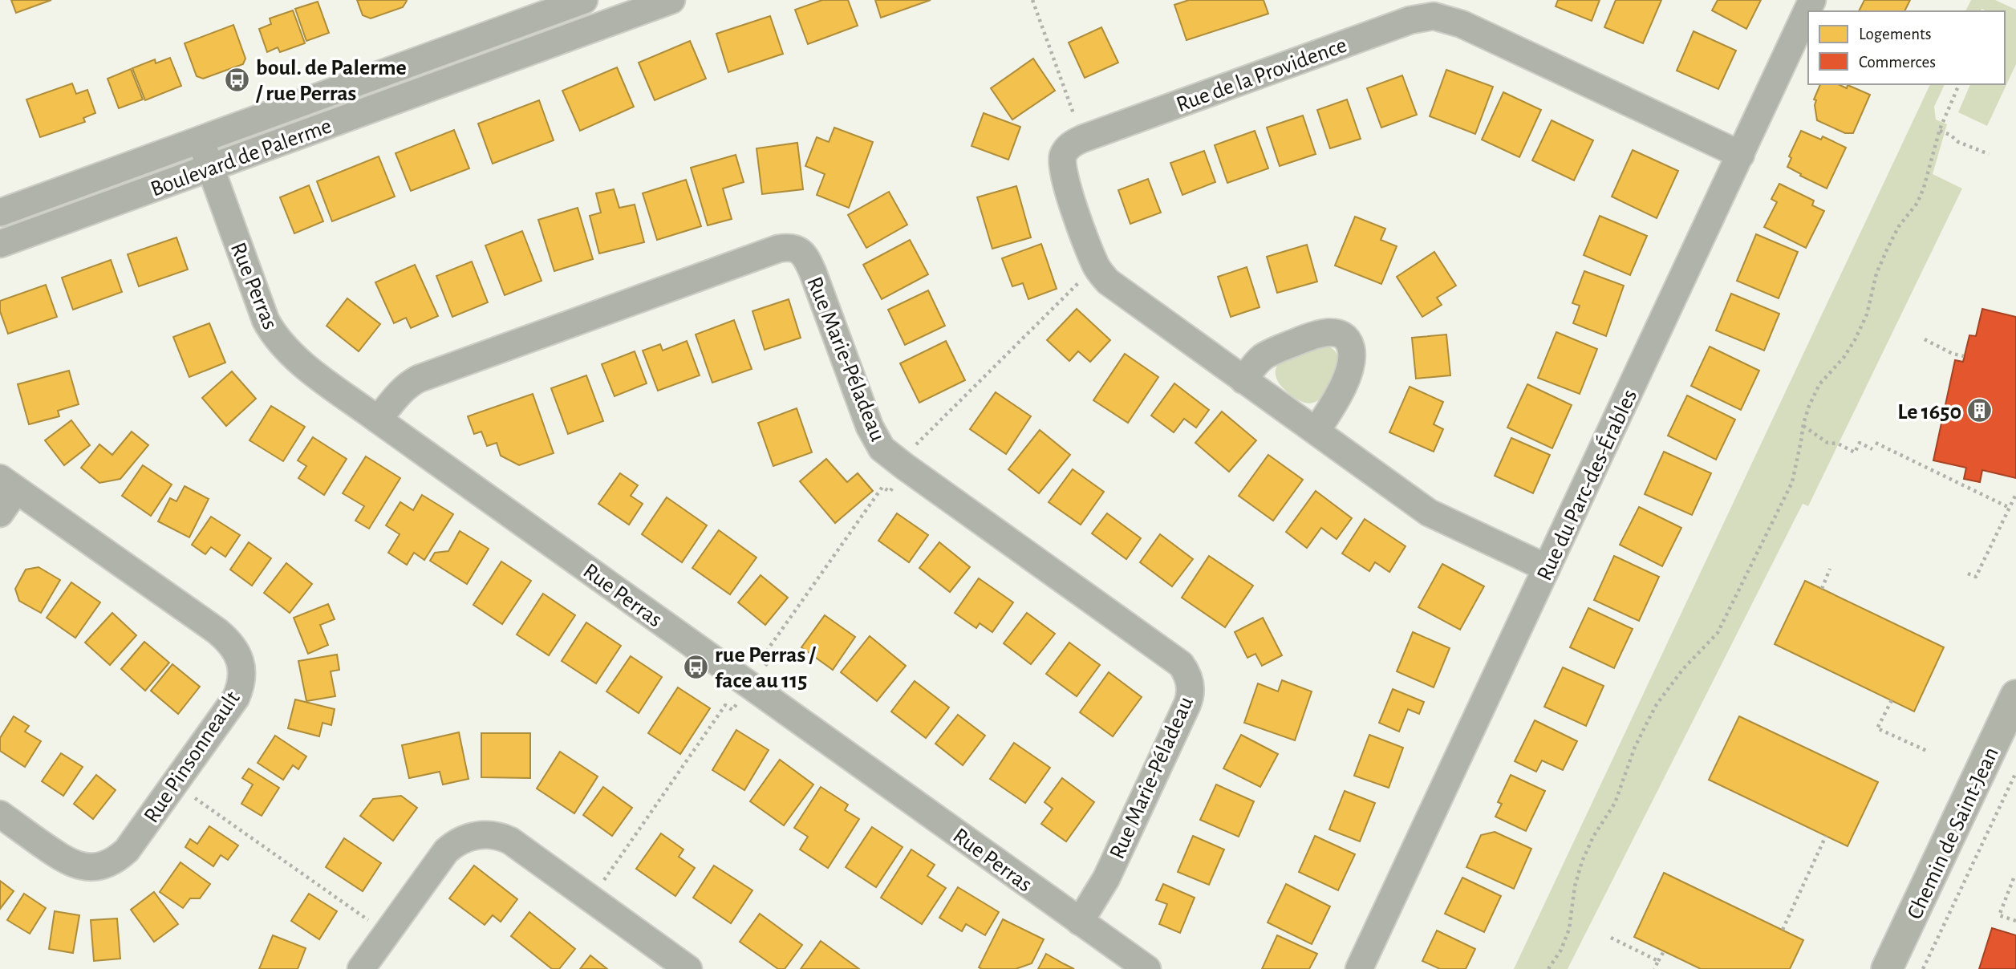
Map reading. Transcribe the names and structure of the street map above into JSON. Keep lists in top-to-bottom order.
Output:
{
  "streets": {
    "main road": ["Chemin de Saint-Jean"],
    "street": [
      "Rue de la Providence",
      "Boulevard de Palerme",
      "Rue Perras",
      "Rue Marie-Péladeau",
      "Rue du Parc-des-Érables",
      "Rue Pinsonneault"
    ]
  },
  "crossings": [
    ["Rue de la Providence", "Rue du Parc-des-Érables"],
    ["Boulevard de Palerme", "Rue Perras"],
    ["Rue Perras", "Rue Marie-Péladeau"]
  ],
  "places": {
    "bus stop": ["boul. de Palerme / rue Perras", "rue Perras / face au 115"],
    "building": ["Le 1650"]
  },
  "legend": ["Logements", "Commerces"]
}
